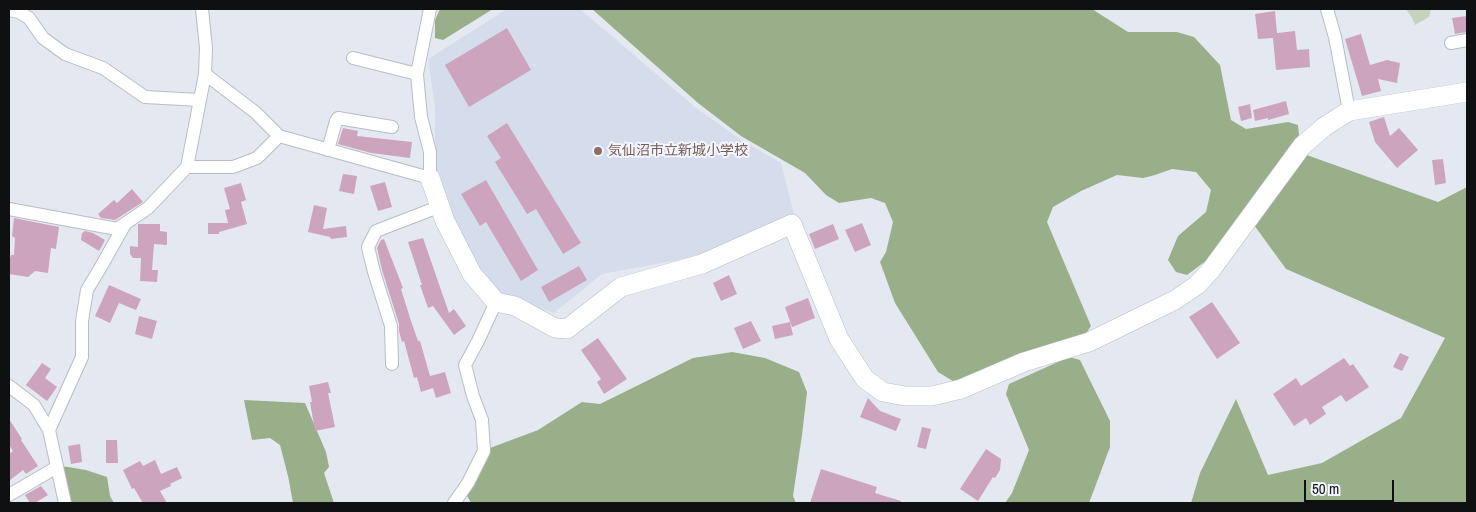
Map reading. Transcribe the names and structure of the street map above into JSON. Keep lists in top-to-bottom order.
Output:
{
  "places": ["気仙沼市立新城小学校"],
  "scale_bar": "50 m"
}
